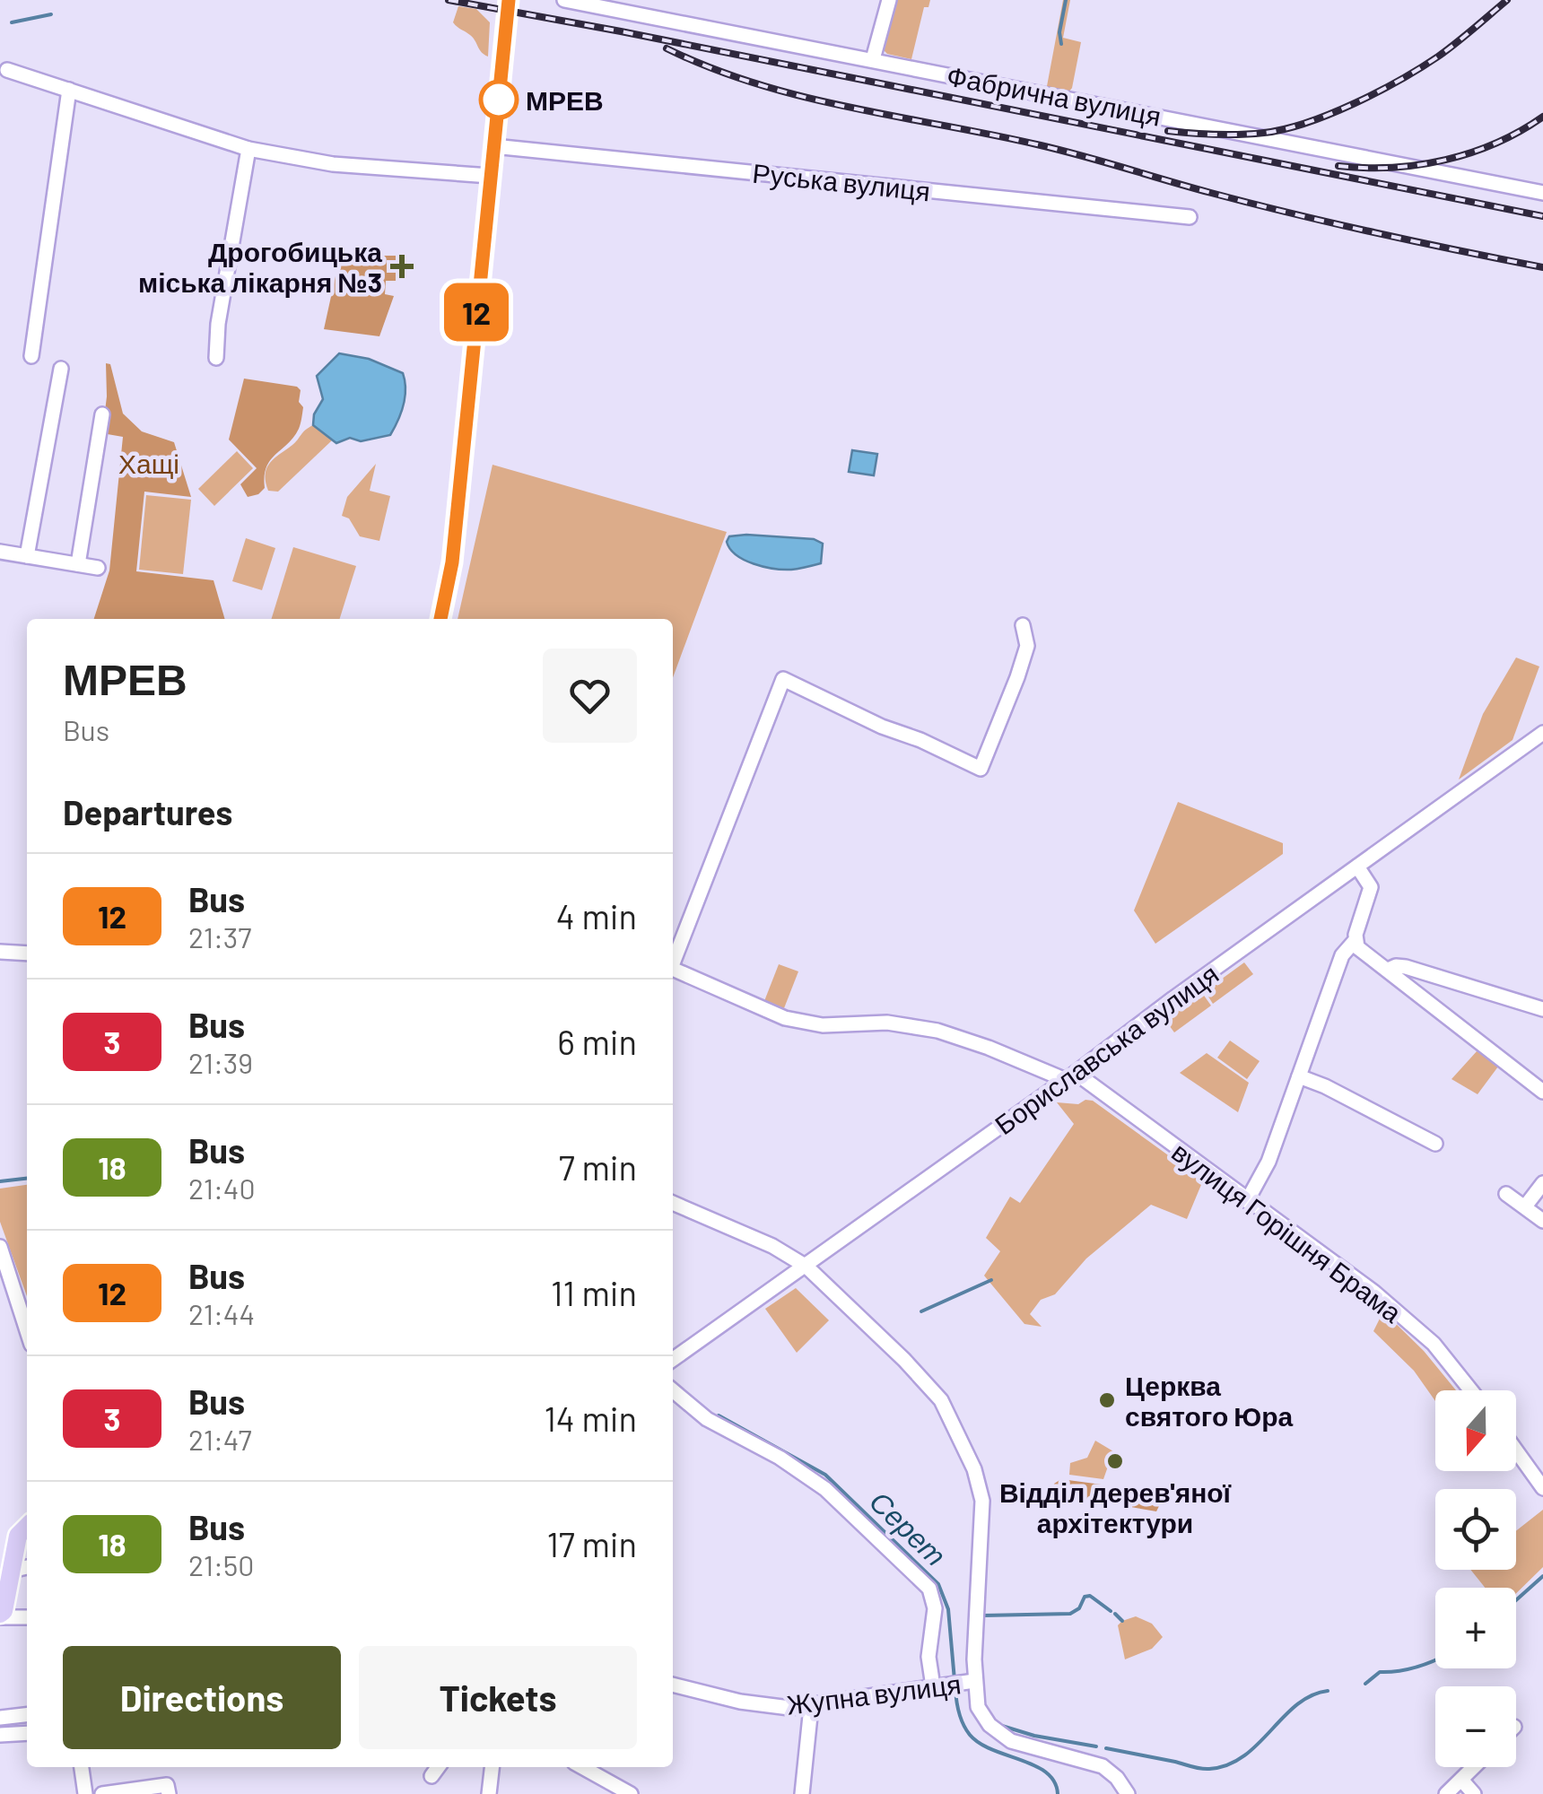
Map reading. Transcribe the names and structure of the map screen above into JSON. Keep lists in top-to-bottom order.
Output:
{
  "streets": {
    "street": [
      "Фабрична вулиця",
      "Руська вулиця",
      "Бориславська вулиця",
      "вулиця Горішня Брама",
      "Жупна вулиця"
    ]
  },
  "crossings": [
    ["Бориславська вулиця", "вулиця Горішня Брама"]
  ],
  "water": ["Серет"],
  "parks": ["Хащі"],
  "places": {
    "other": ["МРЕВ", "Церква святого Юра", "Відділ дерев'яної архітектури"],
    "health": ["Дрогобицька міська лікарня №3"]
  },
  "lines": ["bus line 12"],
  "north": "bottom",
  "page": {
    "on_map": "12",
    "heading": [
      ["МРЕВ", "Bus"],
      "Departures"
    ],
    "list": [
      {
        "mark": "12",
        "name": "Bus",
        "note": "21:37",
        "value": "4 min"
      },
      {
        "mark": "3",
        "name": "Bus",
        "note": "21:39",
        "value": "6 min"
      },
      {
        "mark": "18",
        "name": "Bus",
        "note": "21:40",
        "value": "7 min"
      },
      {
        "mark": "12",
        "name": "Bus",
        "note": "21:44",
        "value": "11 min"
      },
      {
        "mark": "3",
        "name": "Bus",
        "note": "21:47",
        "value": "14 min"
      },
      {
        "mark": "18",
        "name": "Bus",
        "note": "21:50",
        "value": "17 min"
      }
    ],
    "map_buttons": ["+", "−"],
    "buttons": ["Directions", "Tickets"]
  }
}
